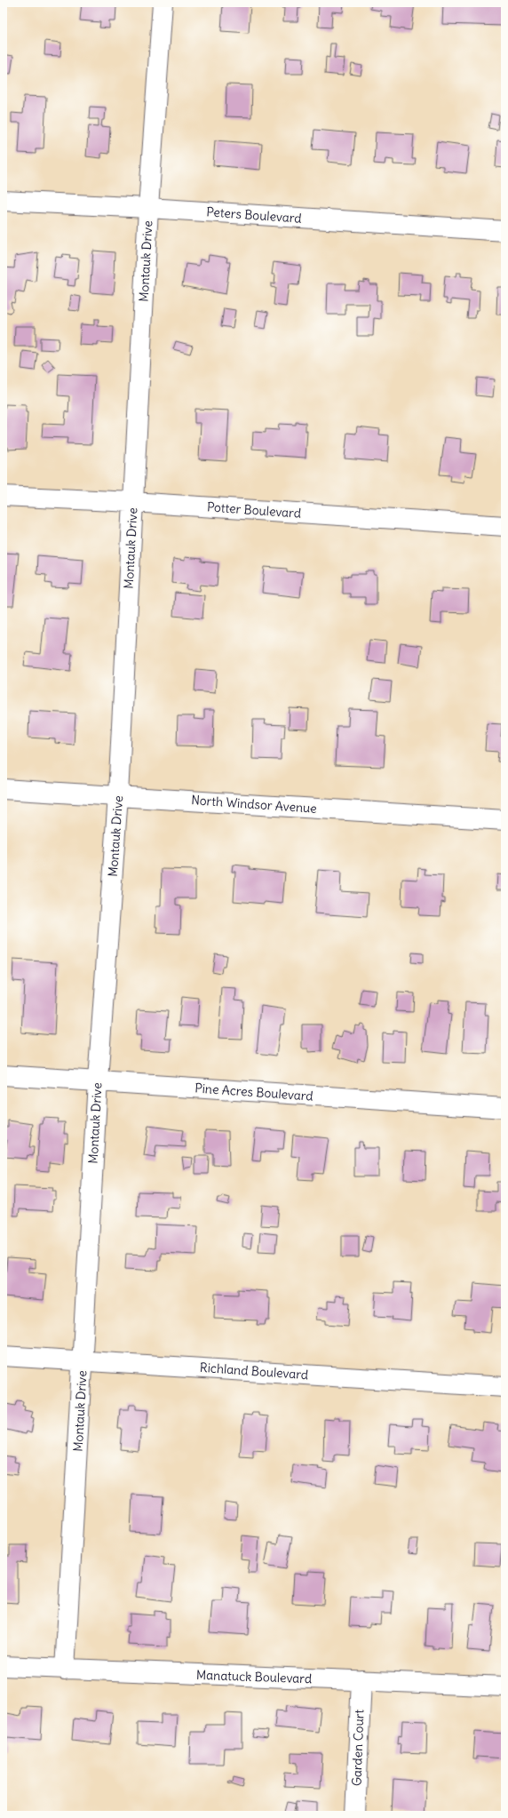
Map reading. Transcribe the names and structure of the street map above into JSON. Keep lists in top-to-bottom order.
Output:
{
  "streets": {
    "street": [
      "Peters Boulevard",
      "Montauk Drive",
      "Potter Boulevard",
      "North Windsor Avenue",
      "Pine Acres Boulevard",
      "Richland Boulevard",
      "Manatuck Boulevard",
      "Garden Court"
    ]
  },
  "crossings": [
    ["Peters Boulevard", "Montauk Drive"],
    ["Montauk Drive", "Potter Boulevard"],
    ["Montauk Drive", "North Windsor Avenue"],
    ["Montauk Drive", "Pine Acres Boulevard"],
    ["Montauk Drive", "Richland Boulevard"],
    ["Montauk Drive", "Manatuck Boulevard"],
    ["Manatuck Boulevard", "Garden Court"]
  ]
}
